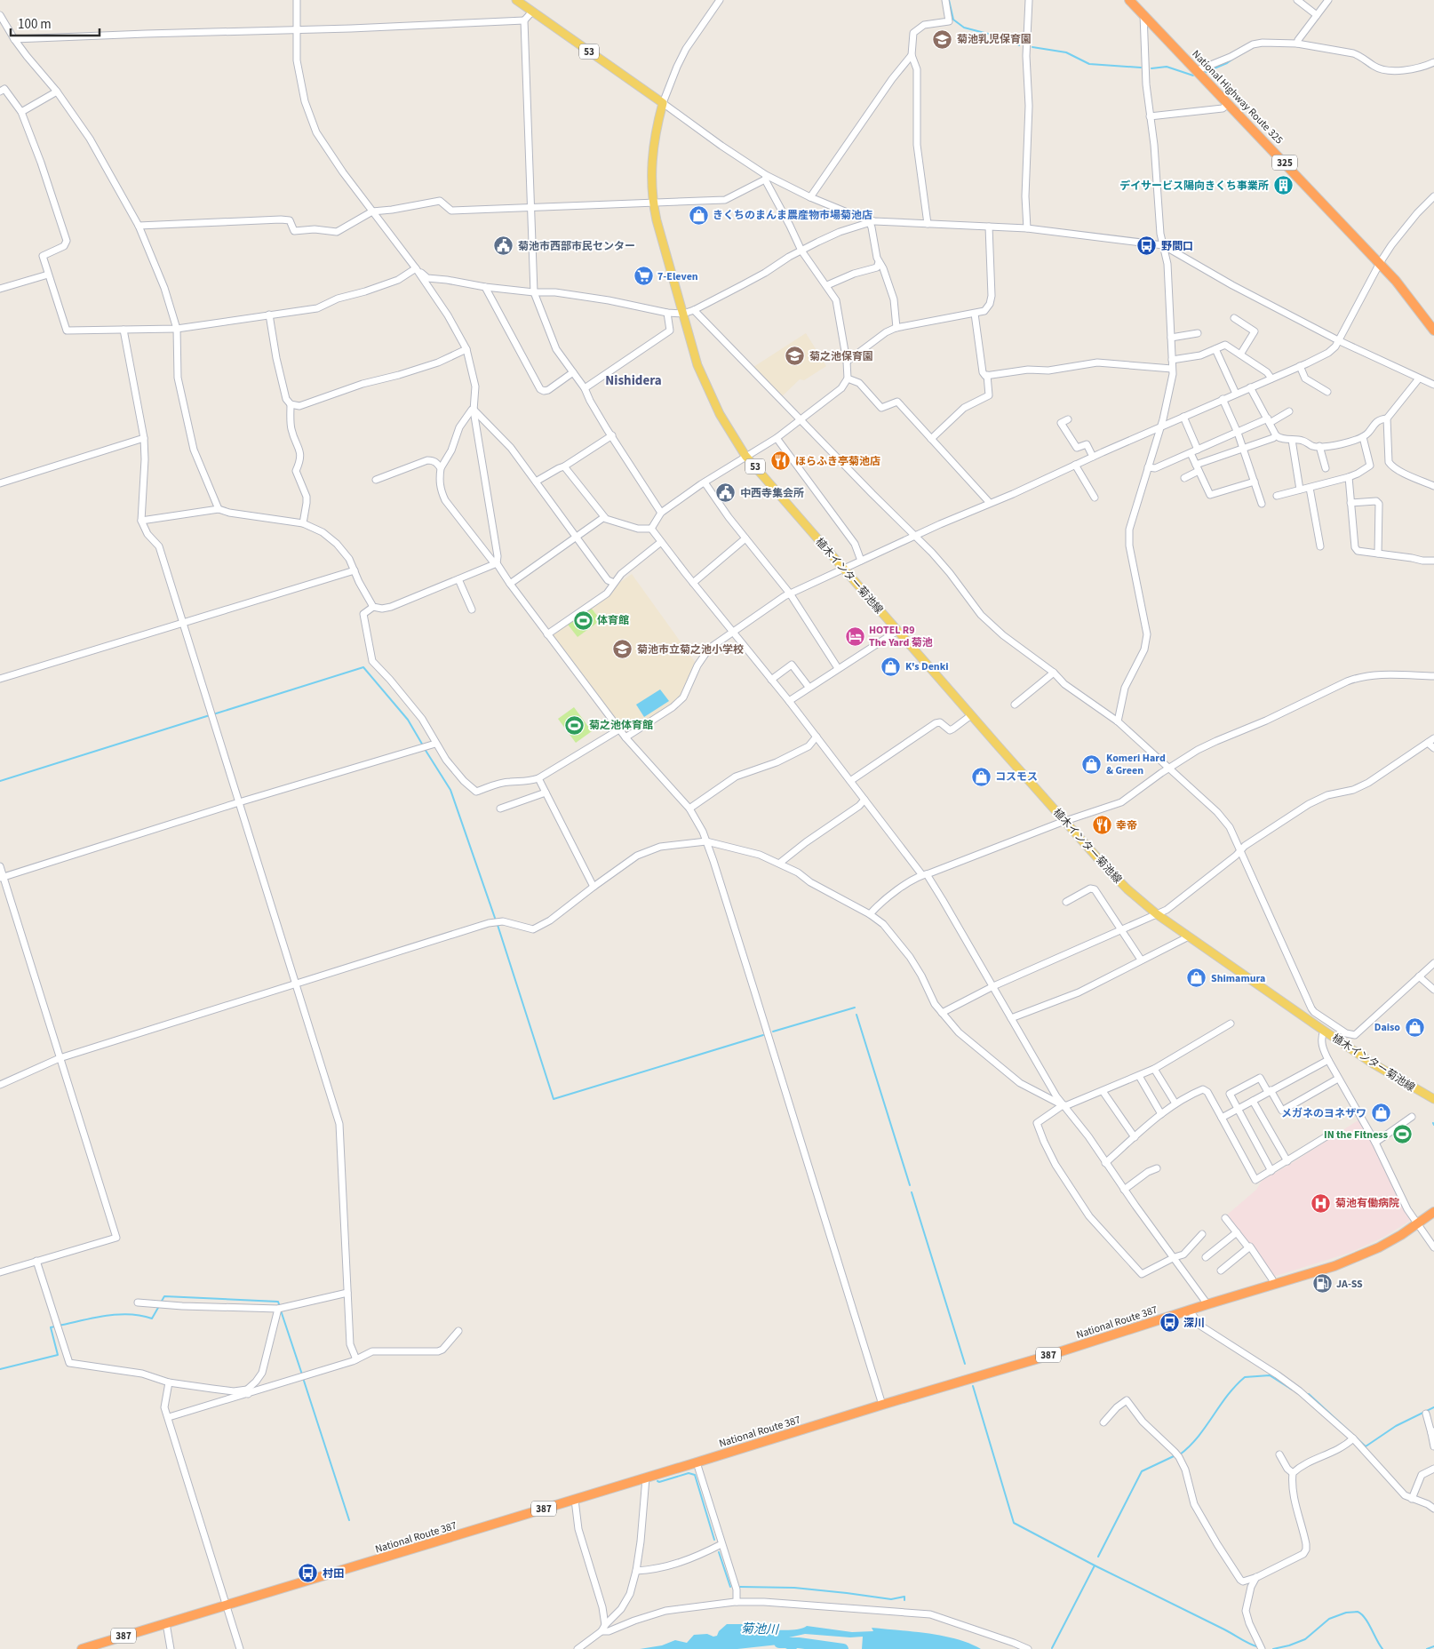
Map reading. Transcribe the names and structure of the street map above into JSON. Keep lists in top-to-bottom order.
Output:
{
  "streets": {
    "highway": [
      "National Highway Route 325",
      "325",
      "National Route 387",
      "387"
    ],
    "main road": ["53", "植木インター菊池線"]
  },
  "crossings": [
    ["53", "植木インター菊池線"]
  ],
  "districts": ["Nishidera"],
  "water": ["菊池川"],
  "places": {
    "school or university": ["菊池乳児保育園", "菊之池保育園", "菊池市立菊之池小学校"],
    "building": ["デイサービス陽向きくち事業所"],
    "shop": [
      "きくちのまんま農産物市場菊池店",
      "K's Denki",
      "Komeri Hard & Green",
      "コスモス",
      "Shimamura",
      "Daiso",
      "メガネのヨネザワ"
    ],
    "public building": ["菊池市西部市民センター", "中西寺集会所"],
    "bus stop": ["野間口", "深川", "村田"],
    "supermarket": ["7-Eleven"],
    "restaurant": ["ほらふき亭菊池店", "幸帝"],
    "sports": ["体育館", "菊之池体育館", "IN the Fitness"],
    "hotel": ["HOTEL R9 The Yard 菊池"],
    "hospital": ["菊池有働病院"],
    "fuel station": ["JA-SS"]
  },
  "scale_bar": "100 m"
}
